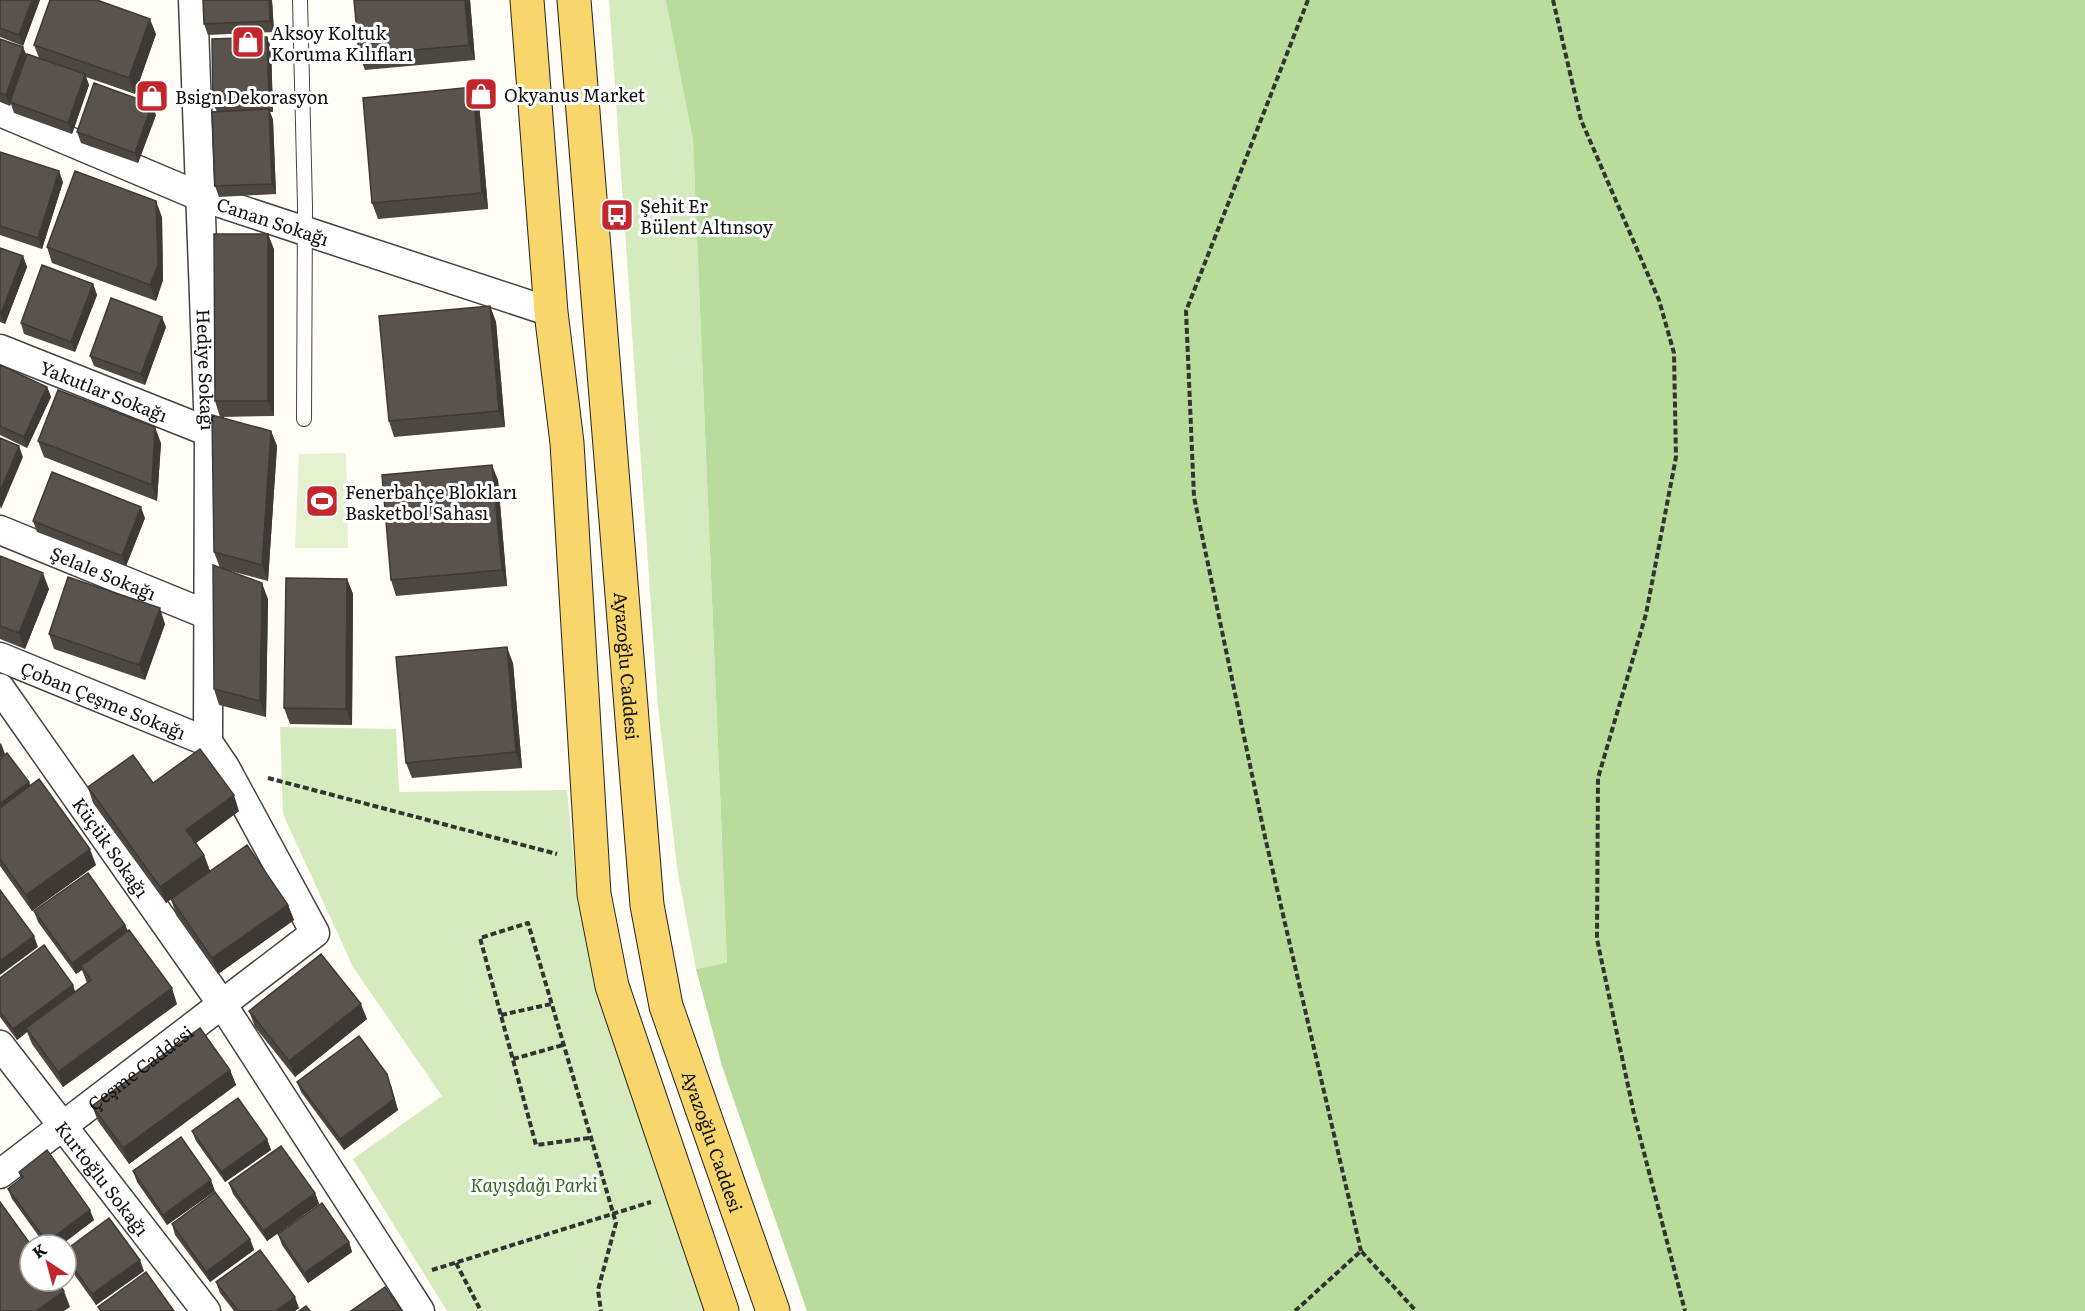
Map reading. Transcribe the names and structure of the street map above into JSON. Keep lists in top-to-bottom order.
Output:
{
  "streets": {
    "main road": ["Ayazoğlu Caddesi"],
    "street": [
      "Canan Sokağı",
      "Hediye Sokağı",
      "Yakutlar Sokağı",
      "Şelale Sokağı",
      "Çoban Çeşme Sokağı",
      "Küçük Sokağı",
      "Çeşme Caddesi",
      "Kurtoğlu Sokağı"
    ]
  },
  "crossings": [
    ["Canan Sokağı", "Hediye Sokağı"],
    ["Hediye Sokağı", "Yakutlar Sokağı"],
    ["Hediye Sokağı", "Şelale Sokağı"],
    ["Hediye Sokağı", "Çoban Çeşme Sokağı"],
    ["Küçük Sokağı", "Çeşme Caddesi"],
    ["Çeşme Caddesi", "Kurtoğlu Sokağı"]
  ],
  "parks": ["Kayışdağı Parki"],
  "places": {
    "shop": ["Aksoy Koltuk Koruma Kılıfları", "Okyanus Market", "Bsign Dekorasyon"],
    "bus stop": ["Şehit Er Bülent Altınsoy"],
    "sports": ["Fenerbahçe Blokları Basketbol Sahası"]
  },
  "north": "top left"
}
